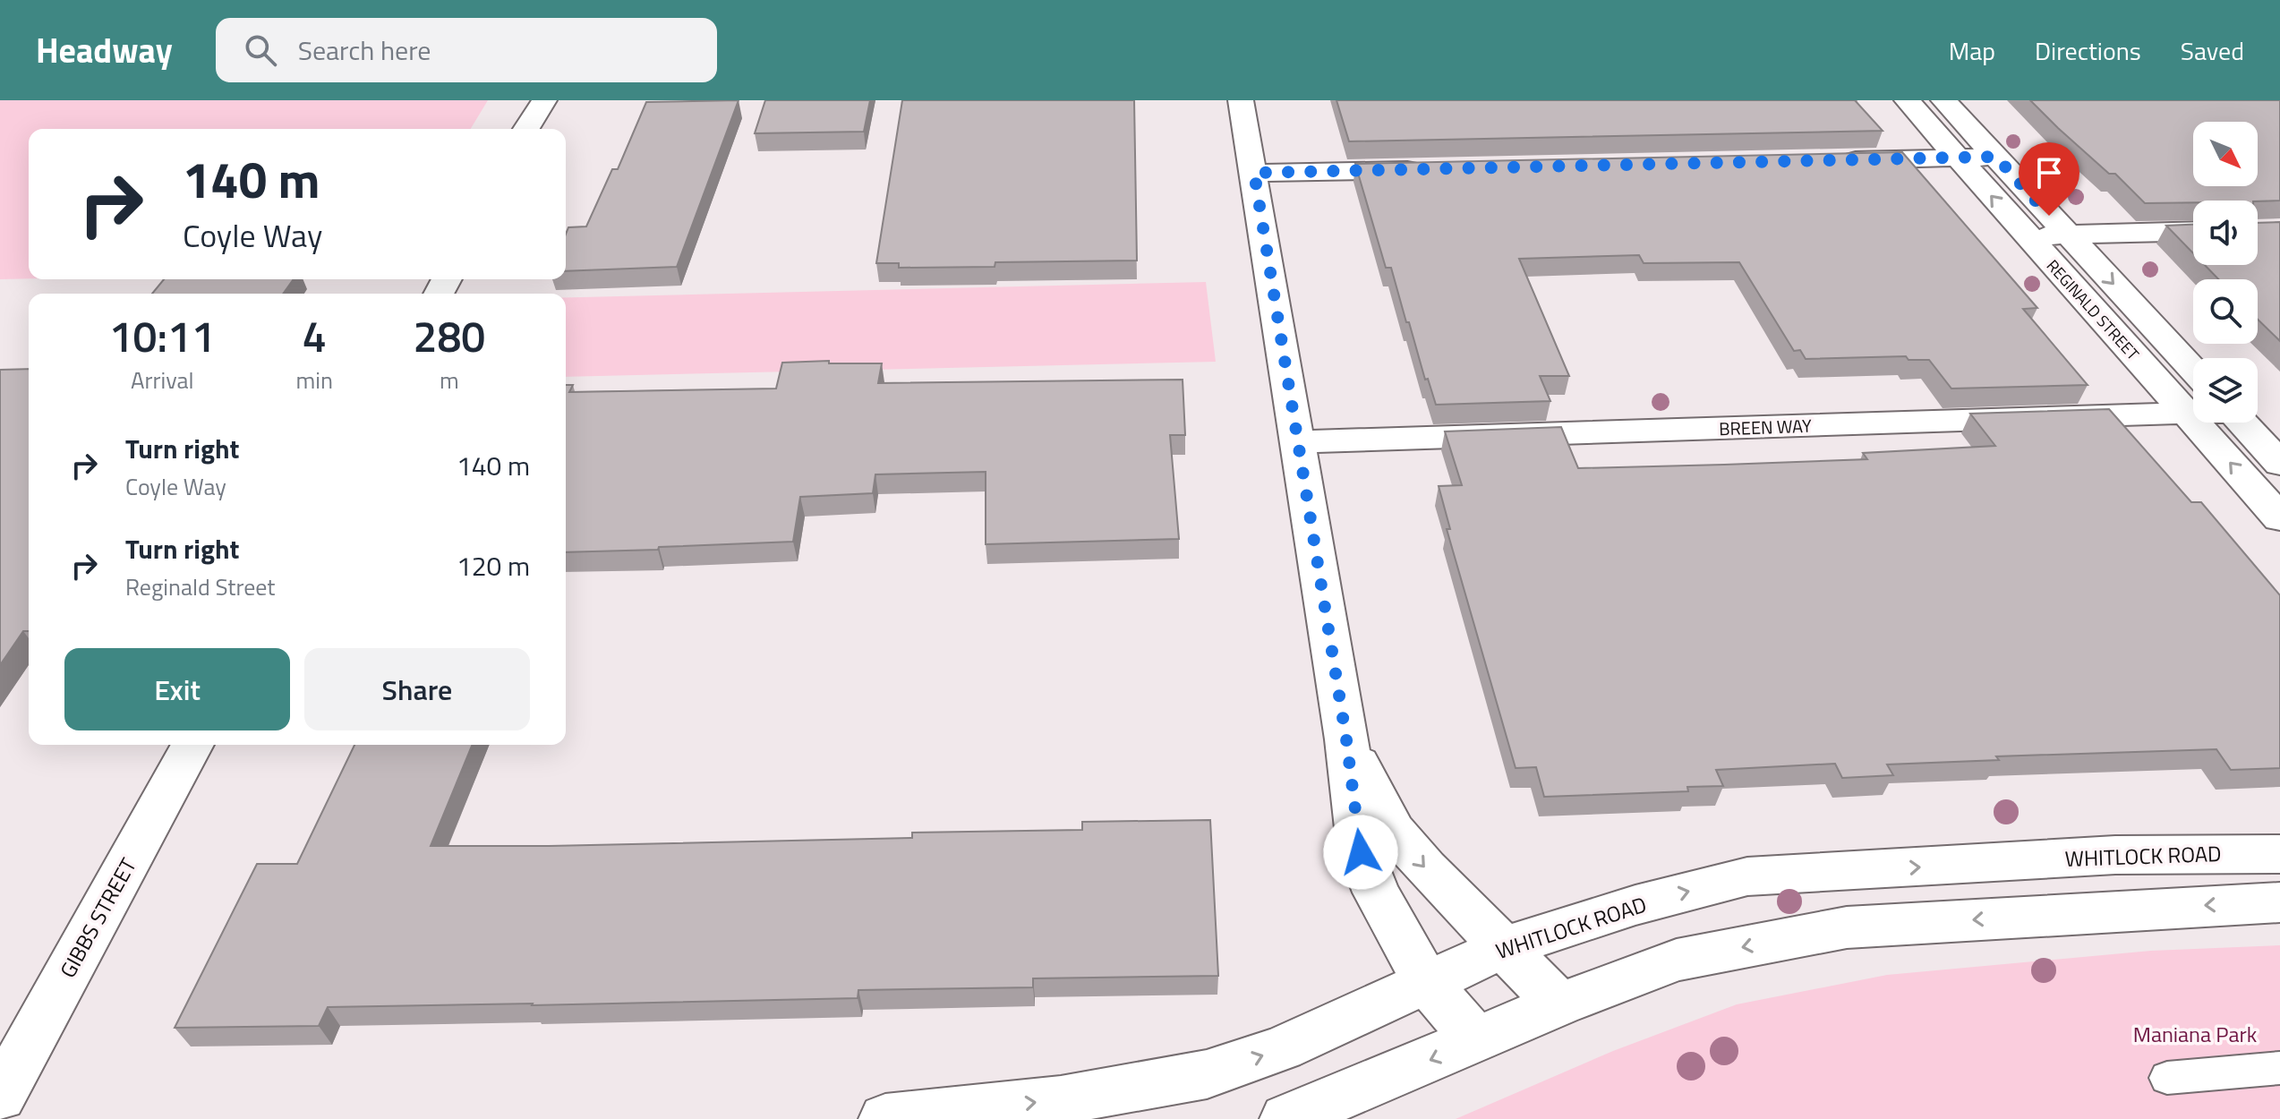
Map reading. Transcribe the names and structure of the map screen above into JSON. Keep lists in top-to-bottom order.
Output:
{
  "streets": {
    "street": [
      "REGINALD STREET",
      "BREEN WAY",
      "WHITLOCK ROAD",
      "GIBBS STREET"
    ]
  },
  "crossings": [
    ["REGINALD STREET", "BREEN WAY"]
  ],
  "parks": ["Maniana Park"],
  "north": "bottom right",
  "page": {
    "header": "Headway",
    "search": "Search here",
    "nav": ["Map", "Directions", "Saved"],
    "turn": ["140 m", "Coyle Way"],
    "eta": [
      "10:11",
      "Arrival",
      "4",
      "min",
      "280",
      "m"
    ],
    "list": [
      {
        "name": "Turn right",
        "note": "Coyle Way",
        "value": "140 m"
      },
      {
        "name": "Turn right",
        "note": "Reginald Street",
        "value": "120 m"
      }
    ],
    "buttons": ["Exit", "Share"]
  }
}
